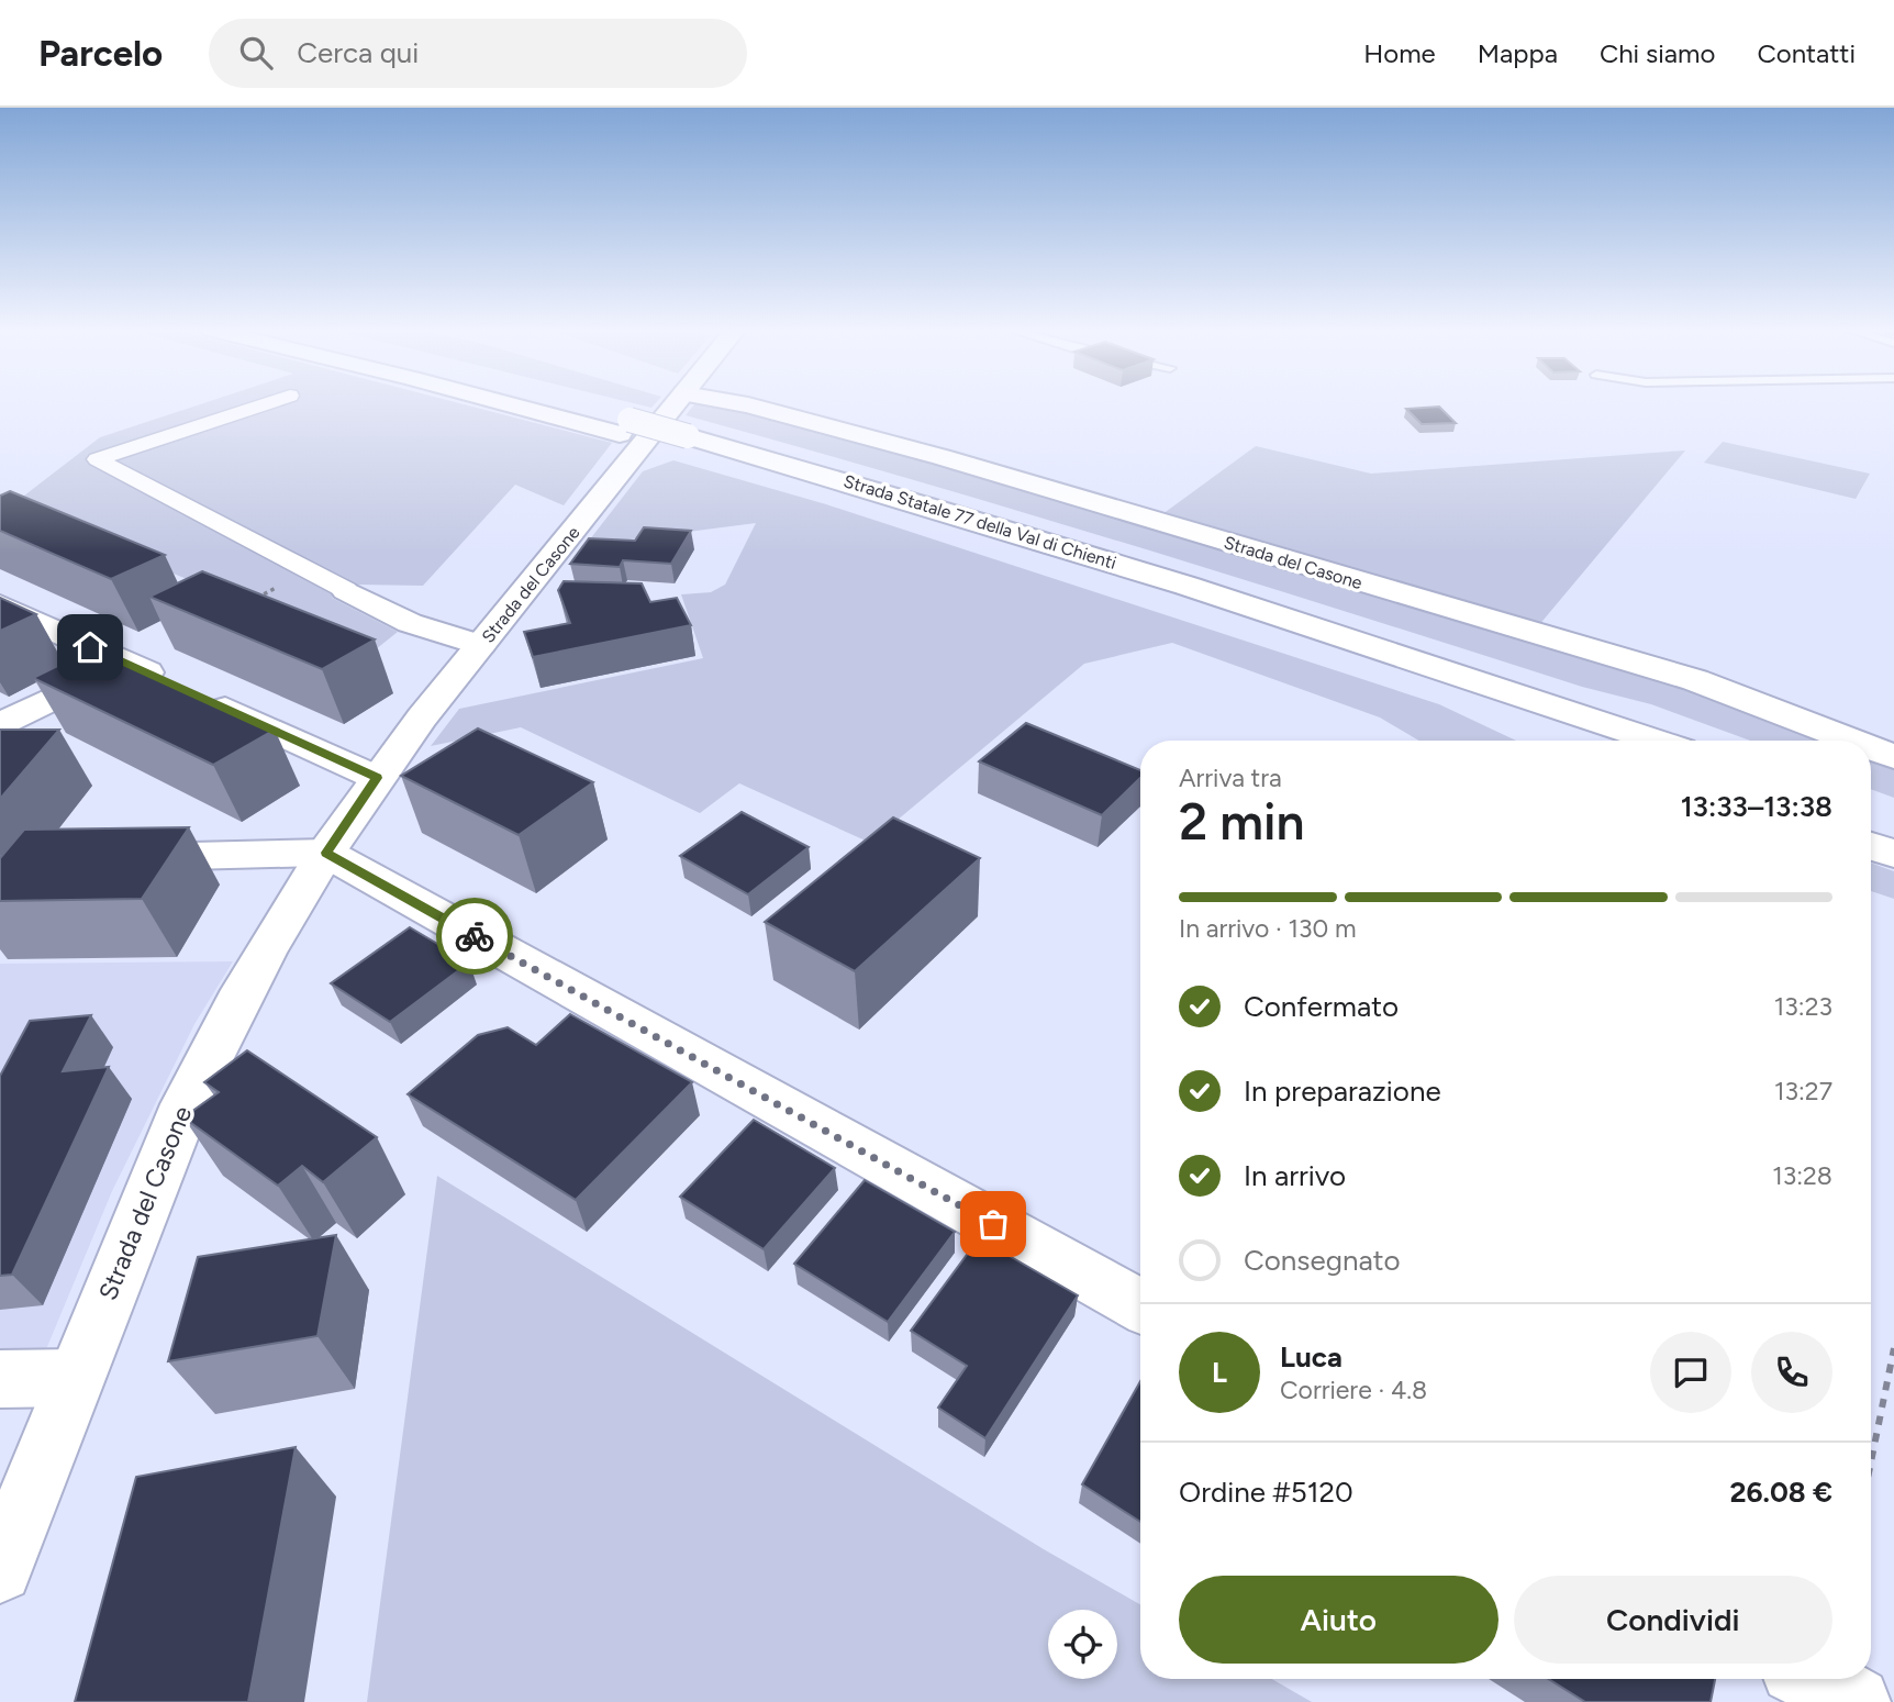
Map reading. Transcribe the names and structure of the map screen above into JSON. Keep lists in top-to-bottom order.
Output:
{
  "streets": {
    "main road": ["Strada Statale 77 della Val di Chienti", "Strada del Casone"]
  },
  "page": {
    "header": "Parcelo",
    "search": "Cerca qui",
    "nav": [
      "Home",
      "Mappa",
      "Chi siamo",
      "Contatti"
    ],
    "heading": ["2 min", "Arriva tra", "13:33–13:38"],
    "panel": [
      "Luca",
      "Corriere · 4.8",
      "Ordine #5120",
      "26.08 €"
    ],
    "bar": "In arrivo · 130 m",
    "list": [
      ["Confermato", "13:23"],
      ["In preparazione", "13:27"],
      ["In arrivo", "13:28"],
      "Consegnato"
    ],
    "round": "L",
    "buttons": ["Aiuto", "Condividi"]
  }
}
